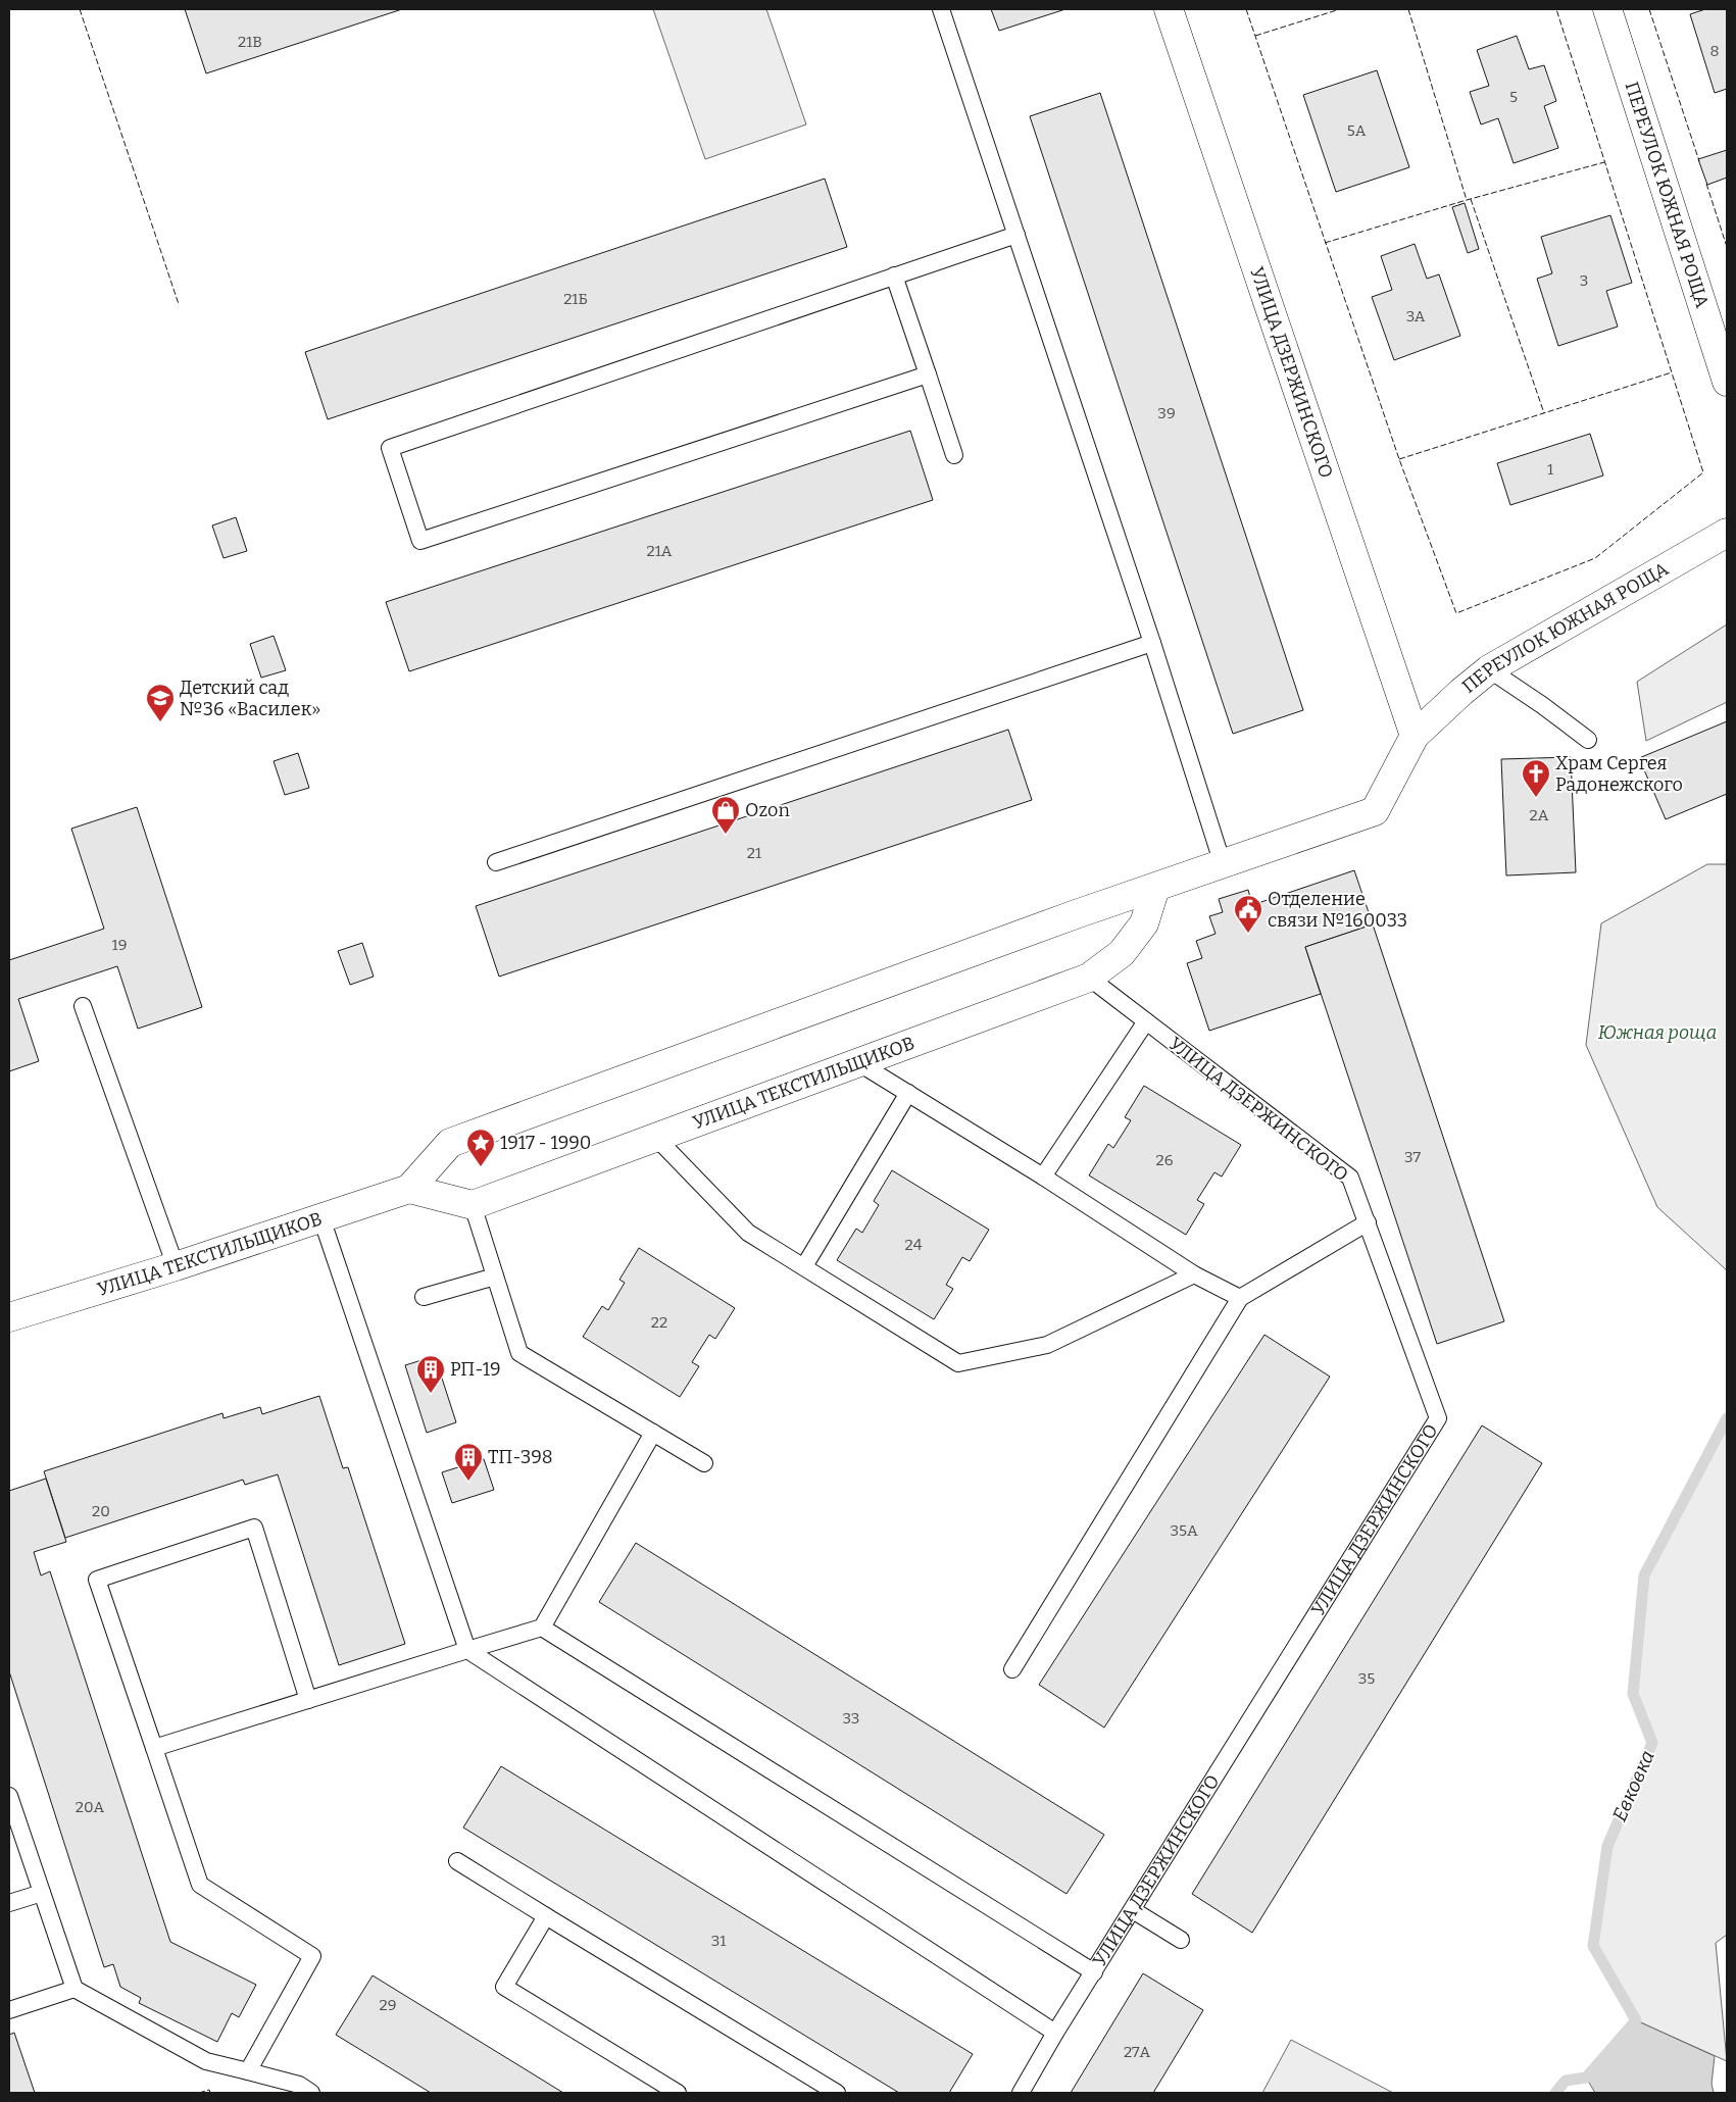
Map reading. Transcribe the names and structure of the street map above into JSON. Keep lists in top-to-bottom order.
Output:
{
  "streets": {
    "street": ["ПЕРЕУЛОК ЮЖНАЯ РОЩА", "УЛИЦА ДЗЕРЖИНСКОГО", "УЛИЦА ТЕКСТИЛЬЩИКОВ"]
  },
  "crossings": [
    ["ПЕРЕУЛОК ЮЖНАЯ РОЩА", "УЛИЦА ДЗЕРЖИНСКОГО"],
    ["ПЕРЕУЛОК ЮЖНАЯ РОЩА", "УЛИЦА ТЕКСТИЛЬЩИКОВ"],
    ["УЛИЦА ДЗЕРЖИНСКОГО", "УЛИЦА ТЕКСТИЛЬЩИКОВ"]
  ],
  "water": ["Евковка"],
  "parks": ["Южная роща"],
  "places": {
    "school or university": ["Детский сад №36 «Василек»"],
    "church": ["Храм Сергея Радонежского"],
    "shop": ["Ozon"],
    "public building": ["Отделение связи №160033"],
    "place": ["1917 - 1990"],
    "building": ["РП-19", "ТП-398"]
  },
  "house_numbers": [
    "21В",
    "8",
    "5",
    "5А",
    "3",
    "21Б",
    "3А",
    "39",
    "1",
    "21А",
    "2А",
    "21",
    "19",
    "37",
    "26",
    "24",
    "22",
    "20",
    "35А",
    "35",
    "33",
    "20А",
    "31",
    "29",
    "27А"
  ]
}
